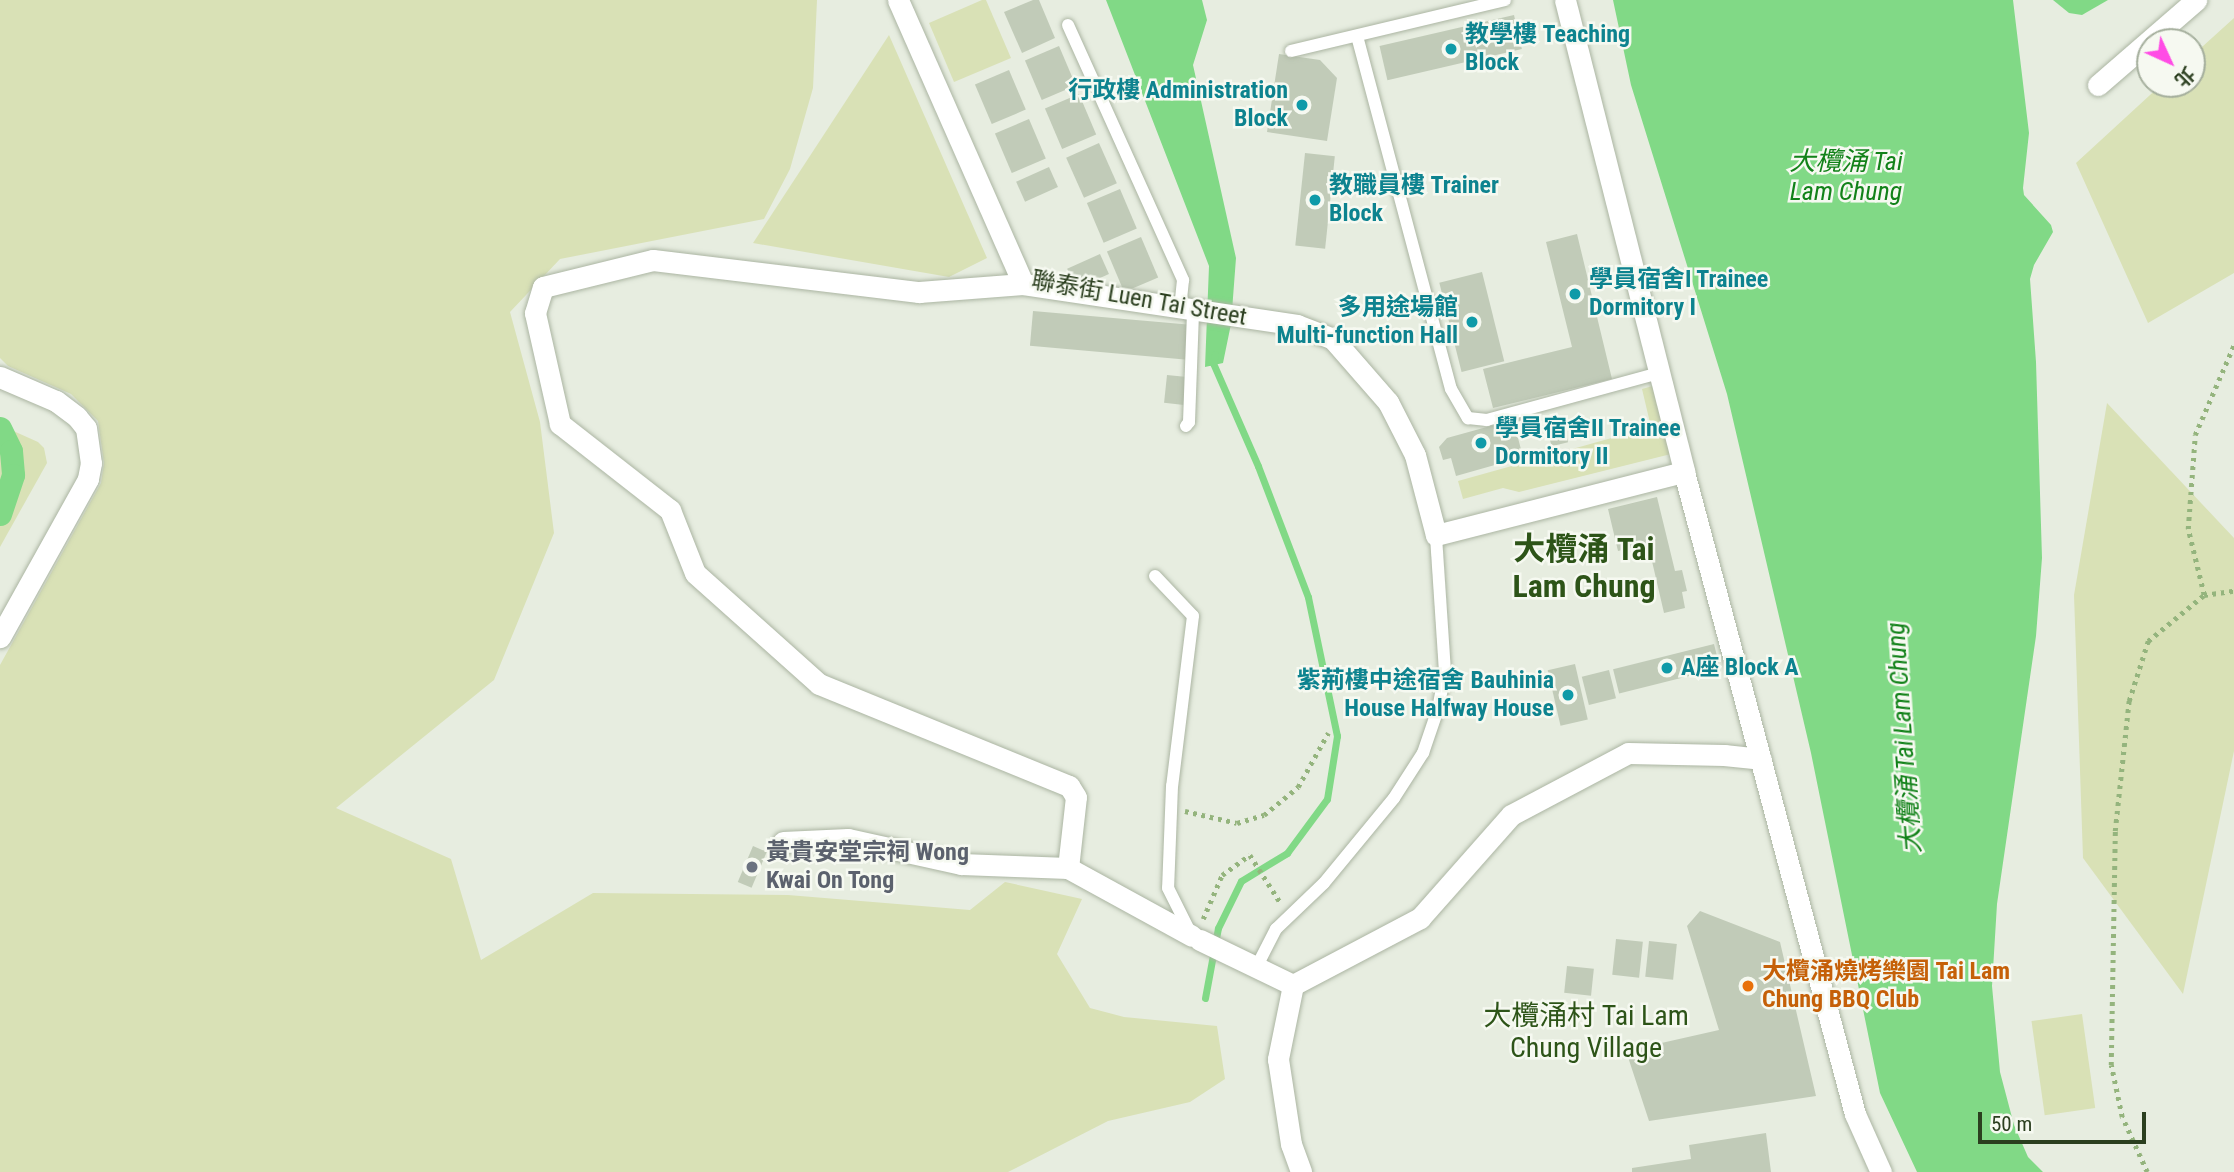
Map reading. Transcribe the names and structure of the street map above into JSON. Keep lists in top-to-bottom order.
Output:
{
  "streets": {
    "street": ["聯泰街 Luen Tai Street"]
  },
  "districts": ["大欖涌 Tai Lam Chung", "大欖涌村 Tai Lam Chung Village"],
  "water": ["大欖涌 Tai Lam Chung"],
  "places": [
    "教學樓 Teaching Block",
    "行政樓 Administration Block",
    "教職員樓 Trainer Block",
    "學員宿舍I Trainee Dormitory I",
    "多用途場館 Multi-function Hall",
    "學員宿舍II Trainee Dormitory II",
    "A座 Block A",
    "紫荊樓中途宿舍 Bauhinia House Halfway House",
    "黃貴安堂宗祠 Wong Kwai On Tong",
    "大欖涌燒烤樂園 Tai Lam Chung BBQ Club"
  ],
  "scale_bar": "50 m",
  "north": "bottom right"
}
